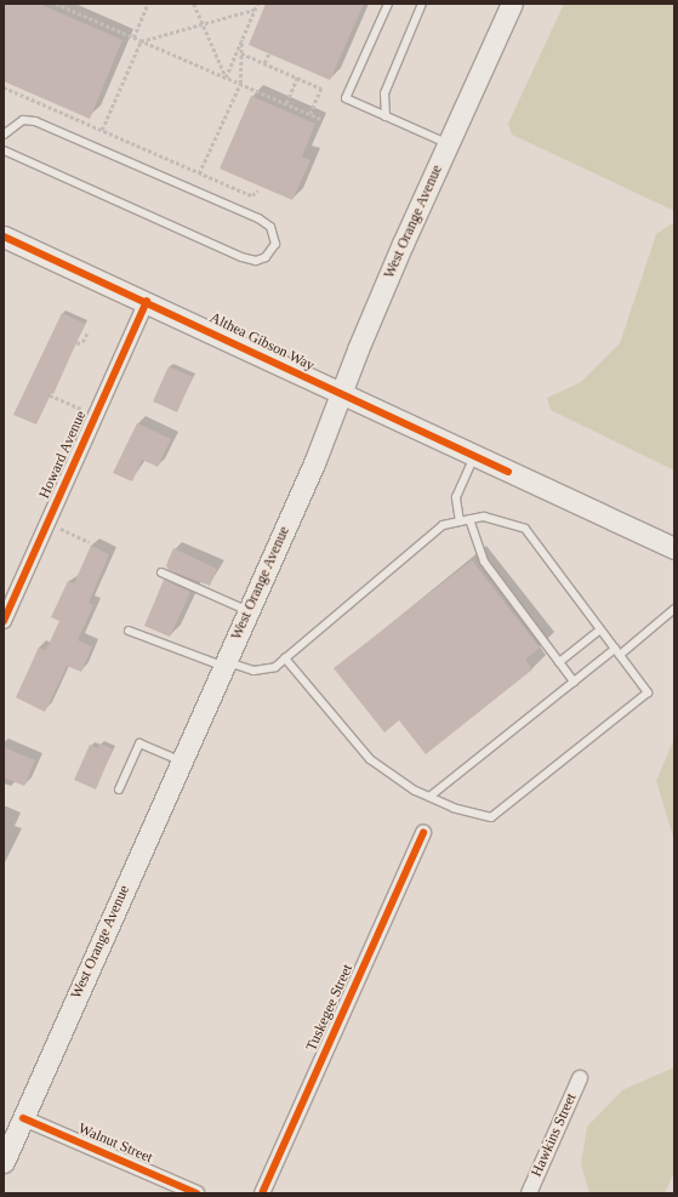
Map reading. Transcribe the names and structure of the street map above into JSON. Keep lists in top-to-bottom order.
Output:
{
  "streets": {
    "main road": ["West Orange Avenue", "Althea Gibson Way"],
    "street": [
      "Howard Avenue",
      "Tuskegee Street",
      "Hawkins Street",
      "Walnut Street"
    ]
  },
  "crossings": [
    ["West Orange Avenue", "Althea Gibson Way"],
    ["West Orange Avenue", "Walnut Street"],
    ["Althea Gibson Way", "Howard Avenue"]
  ]
}
